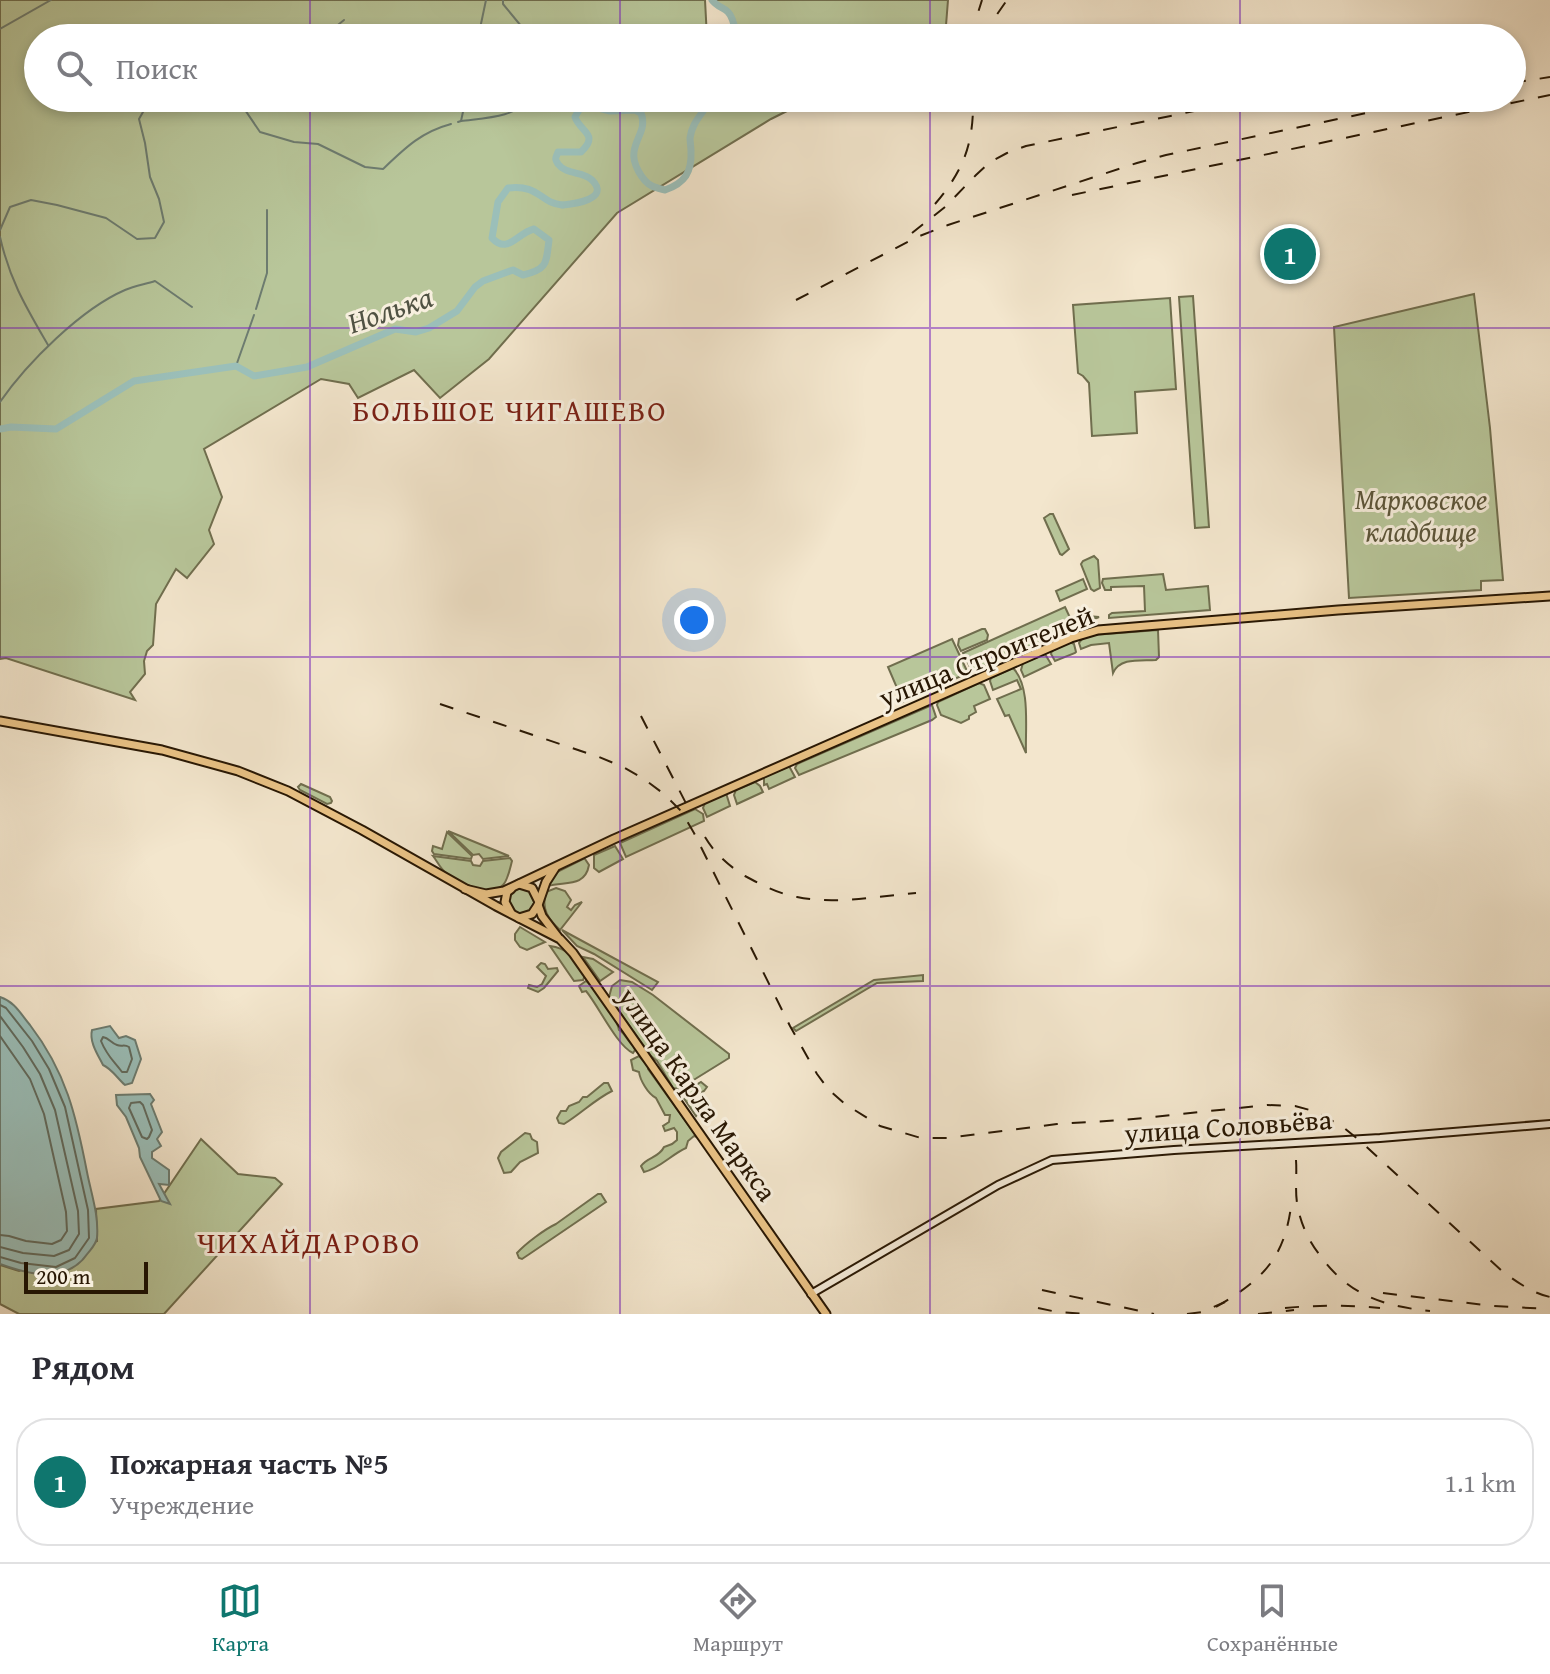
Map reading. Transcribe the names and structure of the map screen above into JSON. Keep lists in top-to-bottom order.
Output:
{
  "streets": {
    "main road": ["улица Строителей", "улица Карла Маркса"],
    "street": ["улица Соловьёва"]
  },
  "crossings": [
    ["улица Строителей", "улица Карла Маркса"],
    ["улица Карла Маркса", "улица Соловьёва"]
  ],
  "districts": ["БОЛЬШОЕ ЧИГАШЕВО", "ЧИХАЙДАРОВО"],
  "water": ["Нолька"],
  "parks": ["Марковское кладбище"],
  "scale_bar": "200 m",
  "page": {
    "search": "Поиск",
    "pins": "1",
    "scale": "200 m",
    "heading": "Рядом",
    "list": [
      {
        "mark": "1",
        "name": "Пожарная часть №5",
        "note": "Учреждение",
        "value": "1.1 km"
      }
    ],
    "nav": ["Карта", "Маршрут", "Сохранённые"]
  }
}
